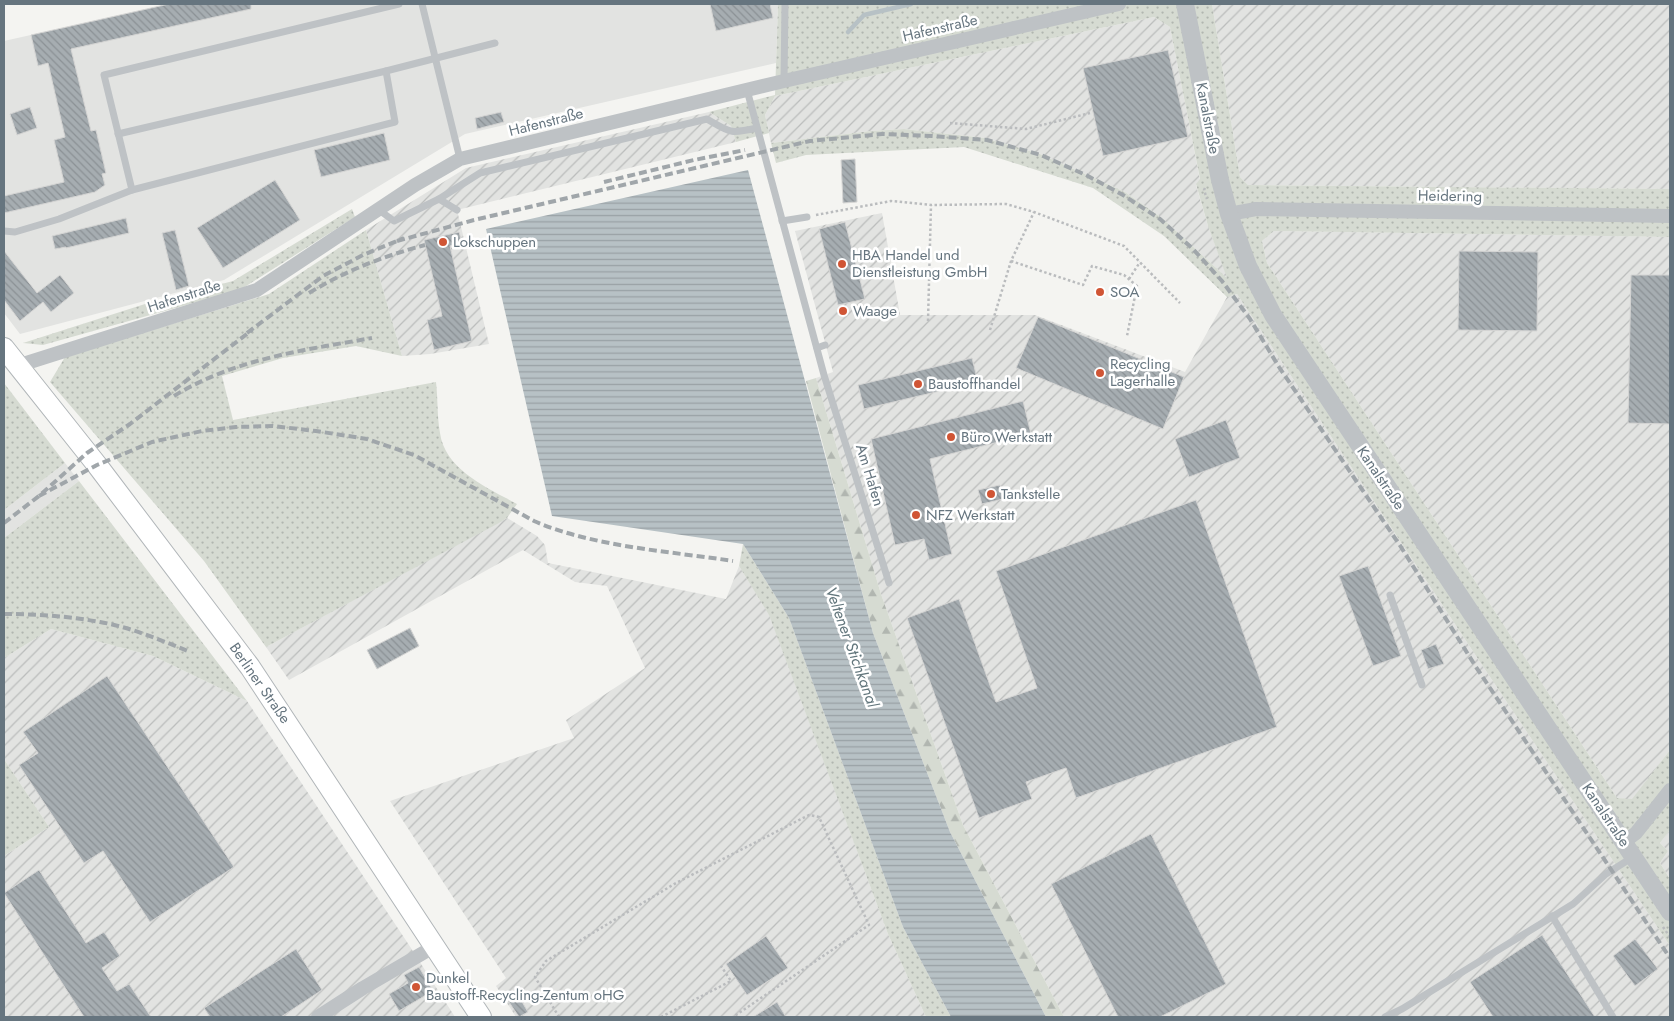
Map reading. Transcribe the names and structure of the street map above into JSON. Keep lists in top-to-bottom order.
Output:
{
  "streets": {
    "main road": ["Berliner Straße"],
    "street": ["Hafenstraße", "Kanalstraße", "Heidering"],
    "lane": ["Am Hafen"]
  },
  "crossings": [
    ["Hafenstraße", "Berliner Straße"],
    ["Kanalstraße", "Heidering"]
  ],
  "water": ["Veltener Stichkanal"],
  "places": [
    "Lokschuppen",
    "HBA Handel und Dienstleistung GmbH",
    "SOA",
    "Waage",
    "Recycling Lagerhalle",
    "Baustoffhandel",
    "Büro Werkstatt",
    "Tankstelle",
    "NFZ Werkstatt",
    "Dunkel Baustoff-Recycling-Zentum oHG"
  ]
}
